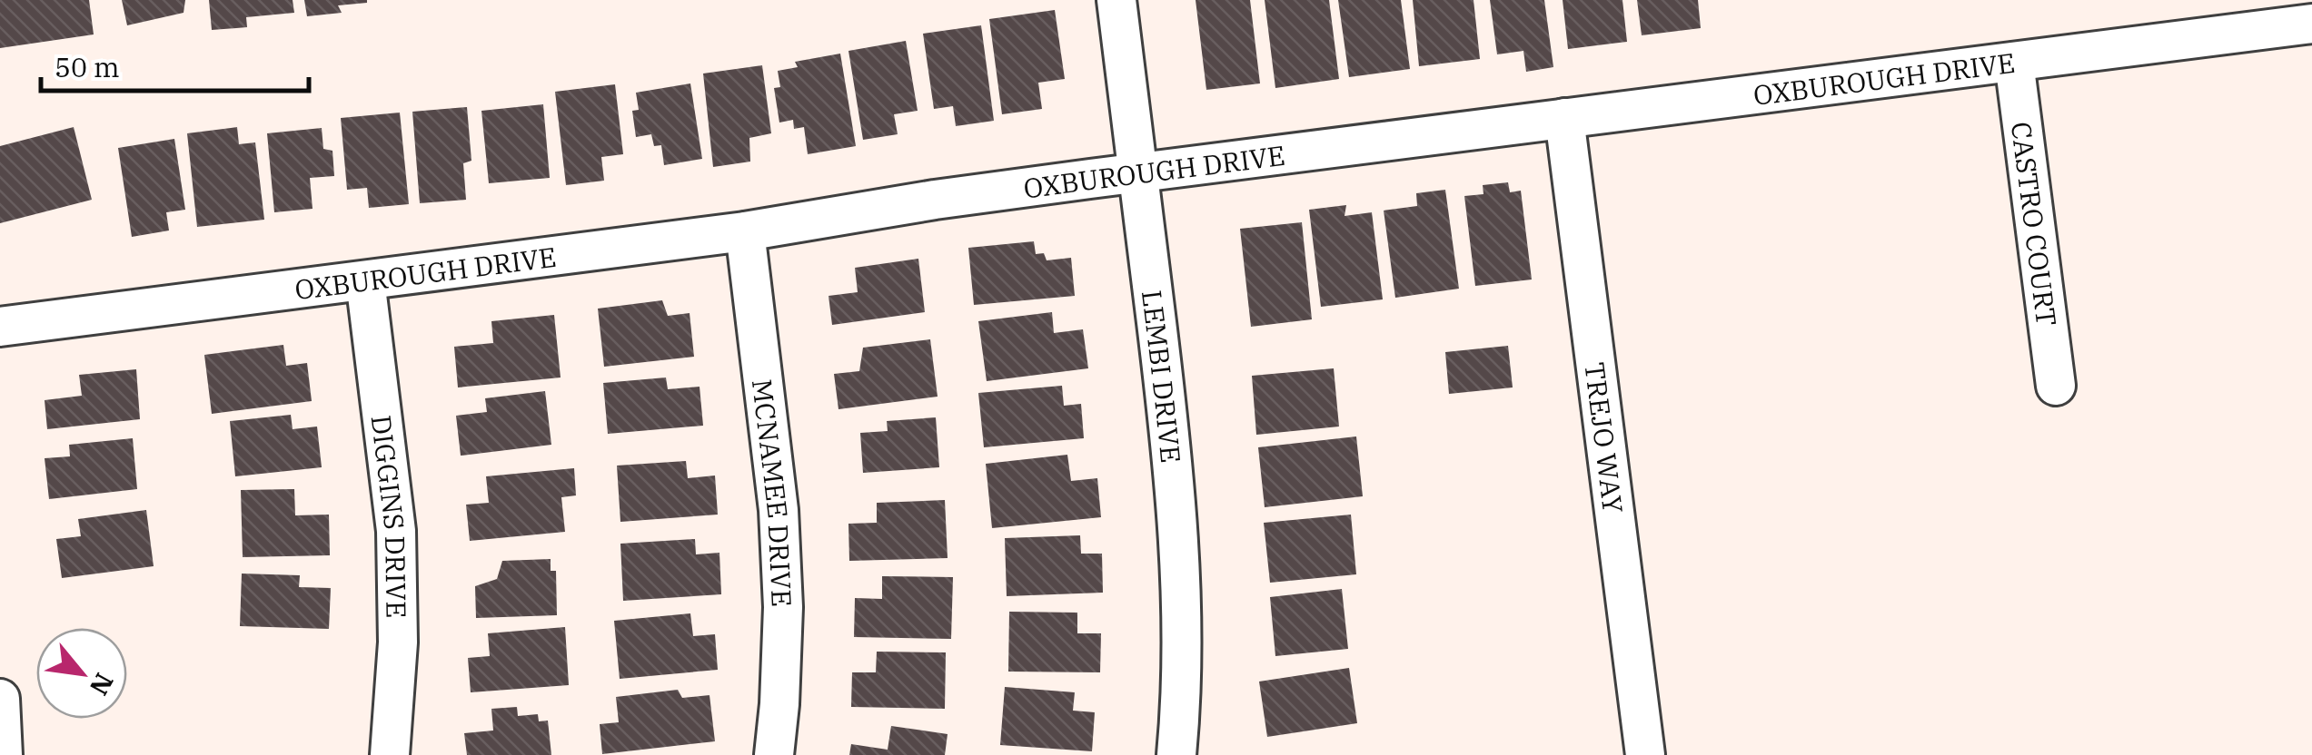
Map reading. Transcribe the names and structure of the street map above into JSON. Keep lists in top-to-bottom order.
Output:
{
  "streets": {
    "street": [
      "OXBUROUGH DRIVE",
      "CASTRO COURT",
      "LEMBI DRIVE",
      "TREJO WAY",
      "MCNAMEE DRIVE",
      "DIGGINS DRIVE"
    ]
  },
  "crossings": [
    ["OXBUROUGH DRIVE", "CASTRO COURT"],
    ["OXBUROUGH DRIVE", "LEMBI DRIVE"],
    ["OXBUROUGH DRIVE", "TREJO WAY"],
    ["OXBUROUGH DRIVE", "MCNAMEE DRIVE"],
    ["OXBUROUGH DRIVE", "DIGGINS DRIVE"]
  ],
  "scale_bar": "50 m",
  "north": "bottom right"
}
